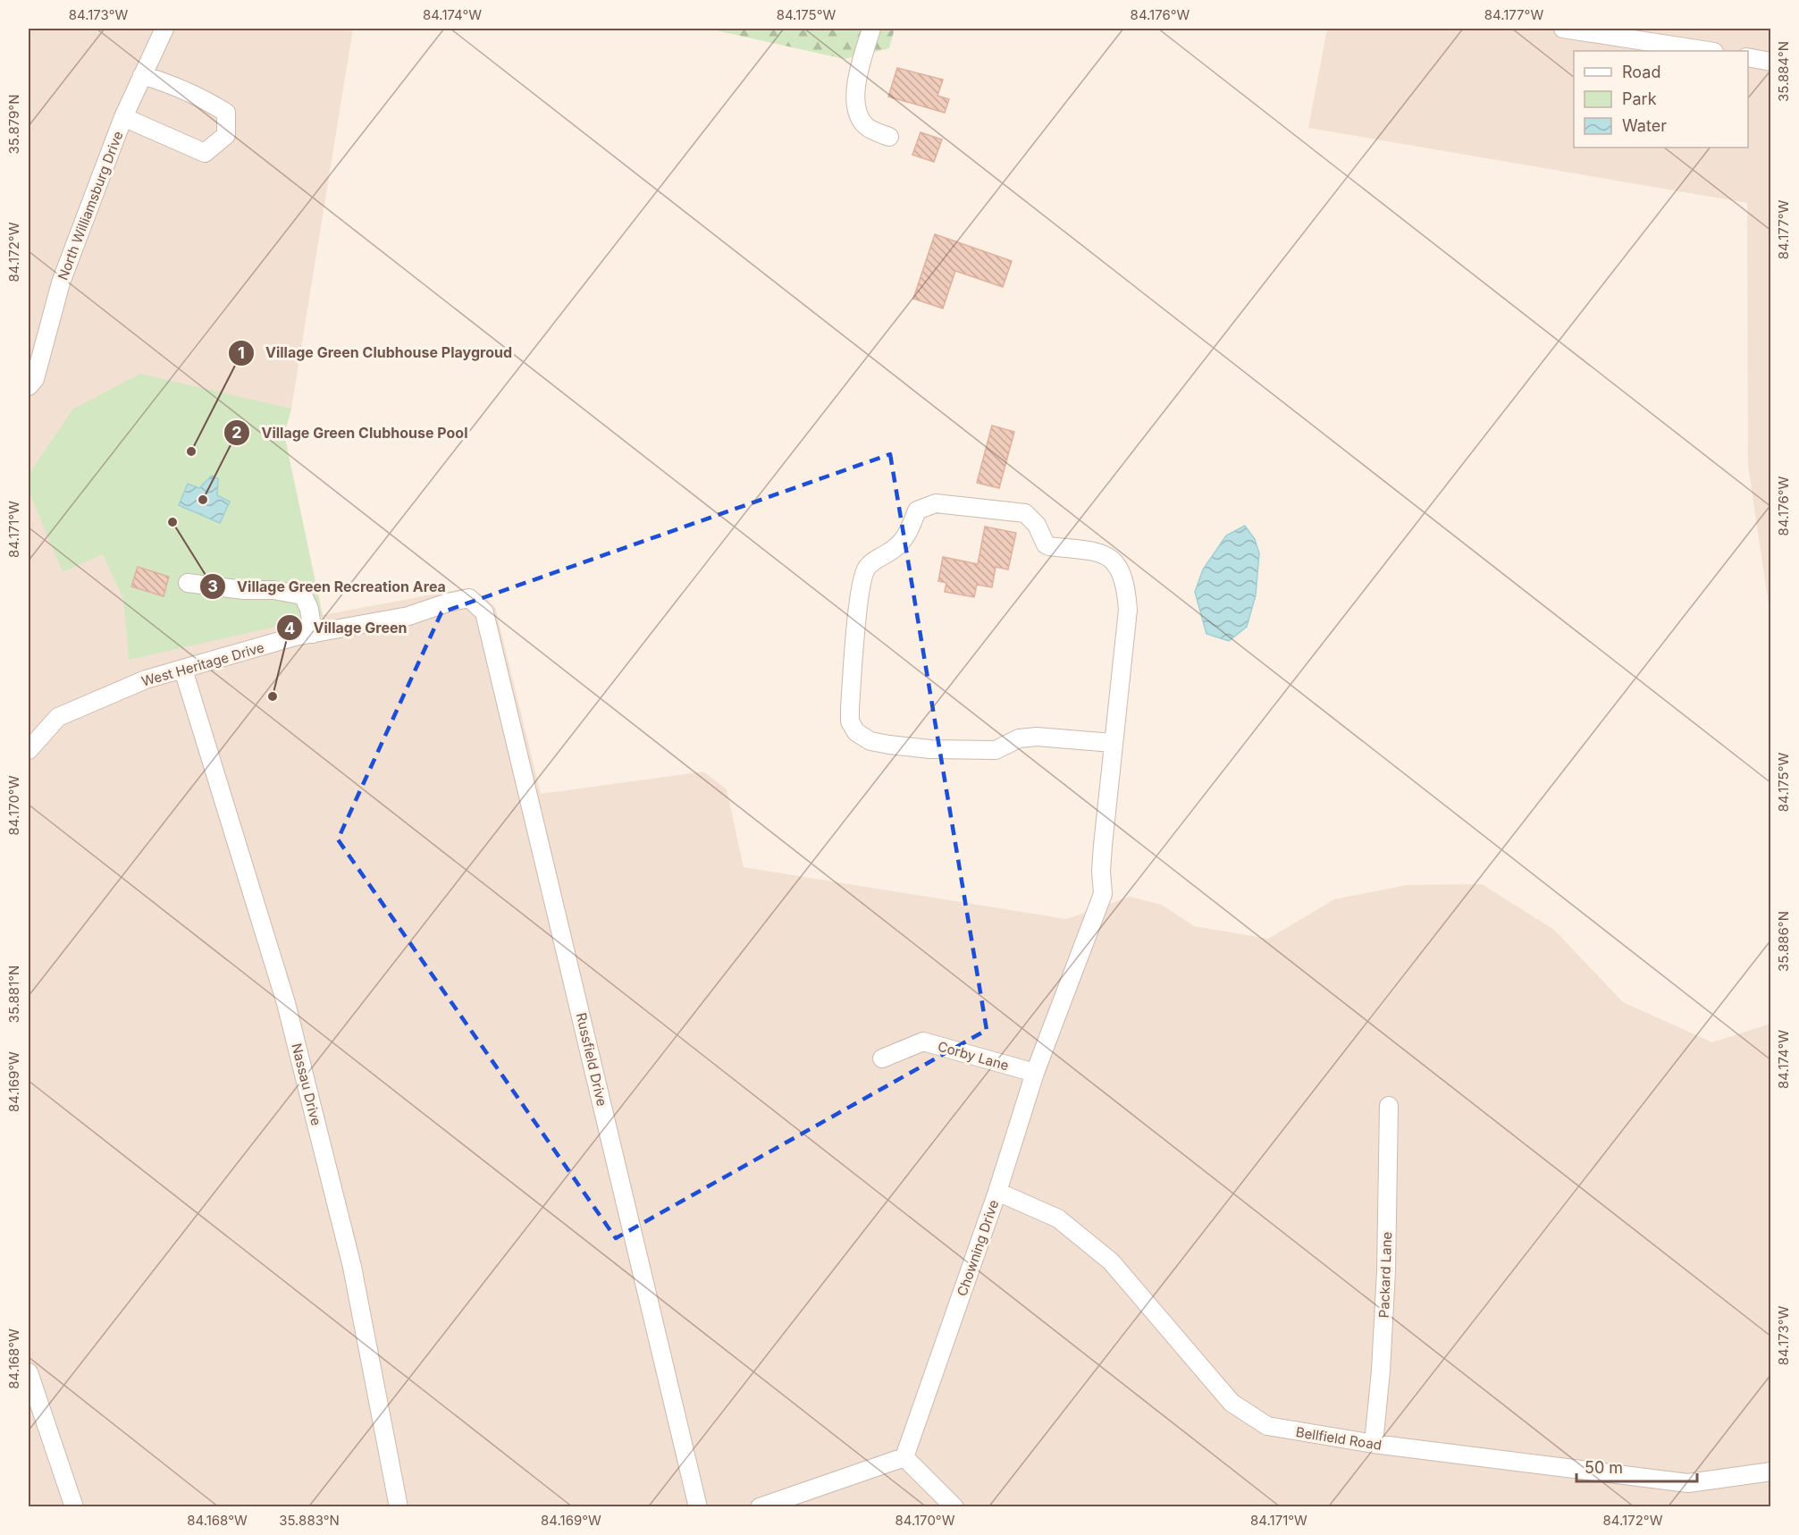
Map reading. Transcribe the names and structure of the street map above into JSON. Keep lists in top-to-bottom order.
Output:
{
  "streets": {
    "street": [
      "North Williamsburg Drive",
      "West Heritage Drive",
      "Corby Lane",
      "Russfield Drive",
      "Nassau Drive",
      "Chowning Drive",
      "Packard Lane",
      "Bellfield Road"
    ]
  },
  "crossings": [
    ["West Heritage Drive", "Russfield Drive"],
    ["West Heritage Drive", "Nassau Drive"],
    ["Corby Lane", "Chowning Drive"],
    ["Chowning Drive", "Bellfield Road"],
    ["Packard Lane", "Bellfield Road"]
  ],
  "places": [
    "Village Green Clubhouse Playgroud",
    "Village Green Clubhouse Pool",
    "Village Green Recreation Area",
    "Village Green"
  ],
  "legend": ["Road", "Park", "Water"],
  "scale_bar": "50 m",
  "coordinates": [
    "84.173°W",
    "84.174°W",
    "84.175°W",
    "84.176°W",
    "84.177°W",
    "35.884°N",
    "35.879°N",
    "84.172°W",
    "84.171°W",
    "84.170°W",
    "35.886°N",
    "35.881°N",
    "84.169°W",
    "84.168°W",
    "35.883°N"
  ]
}
